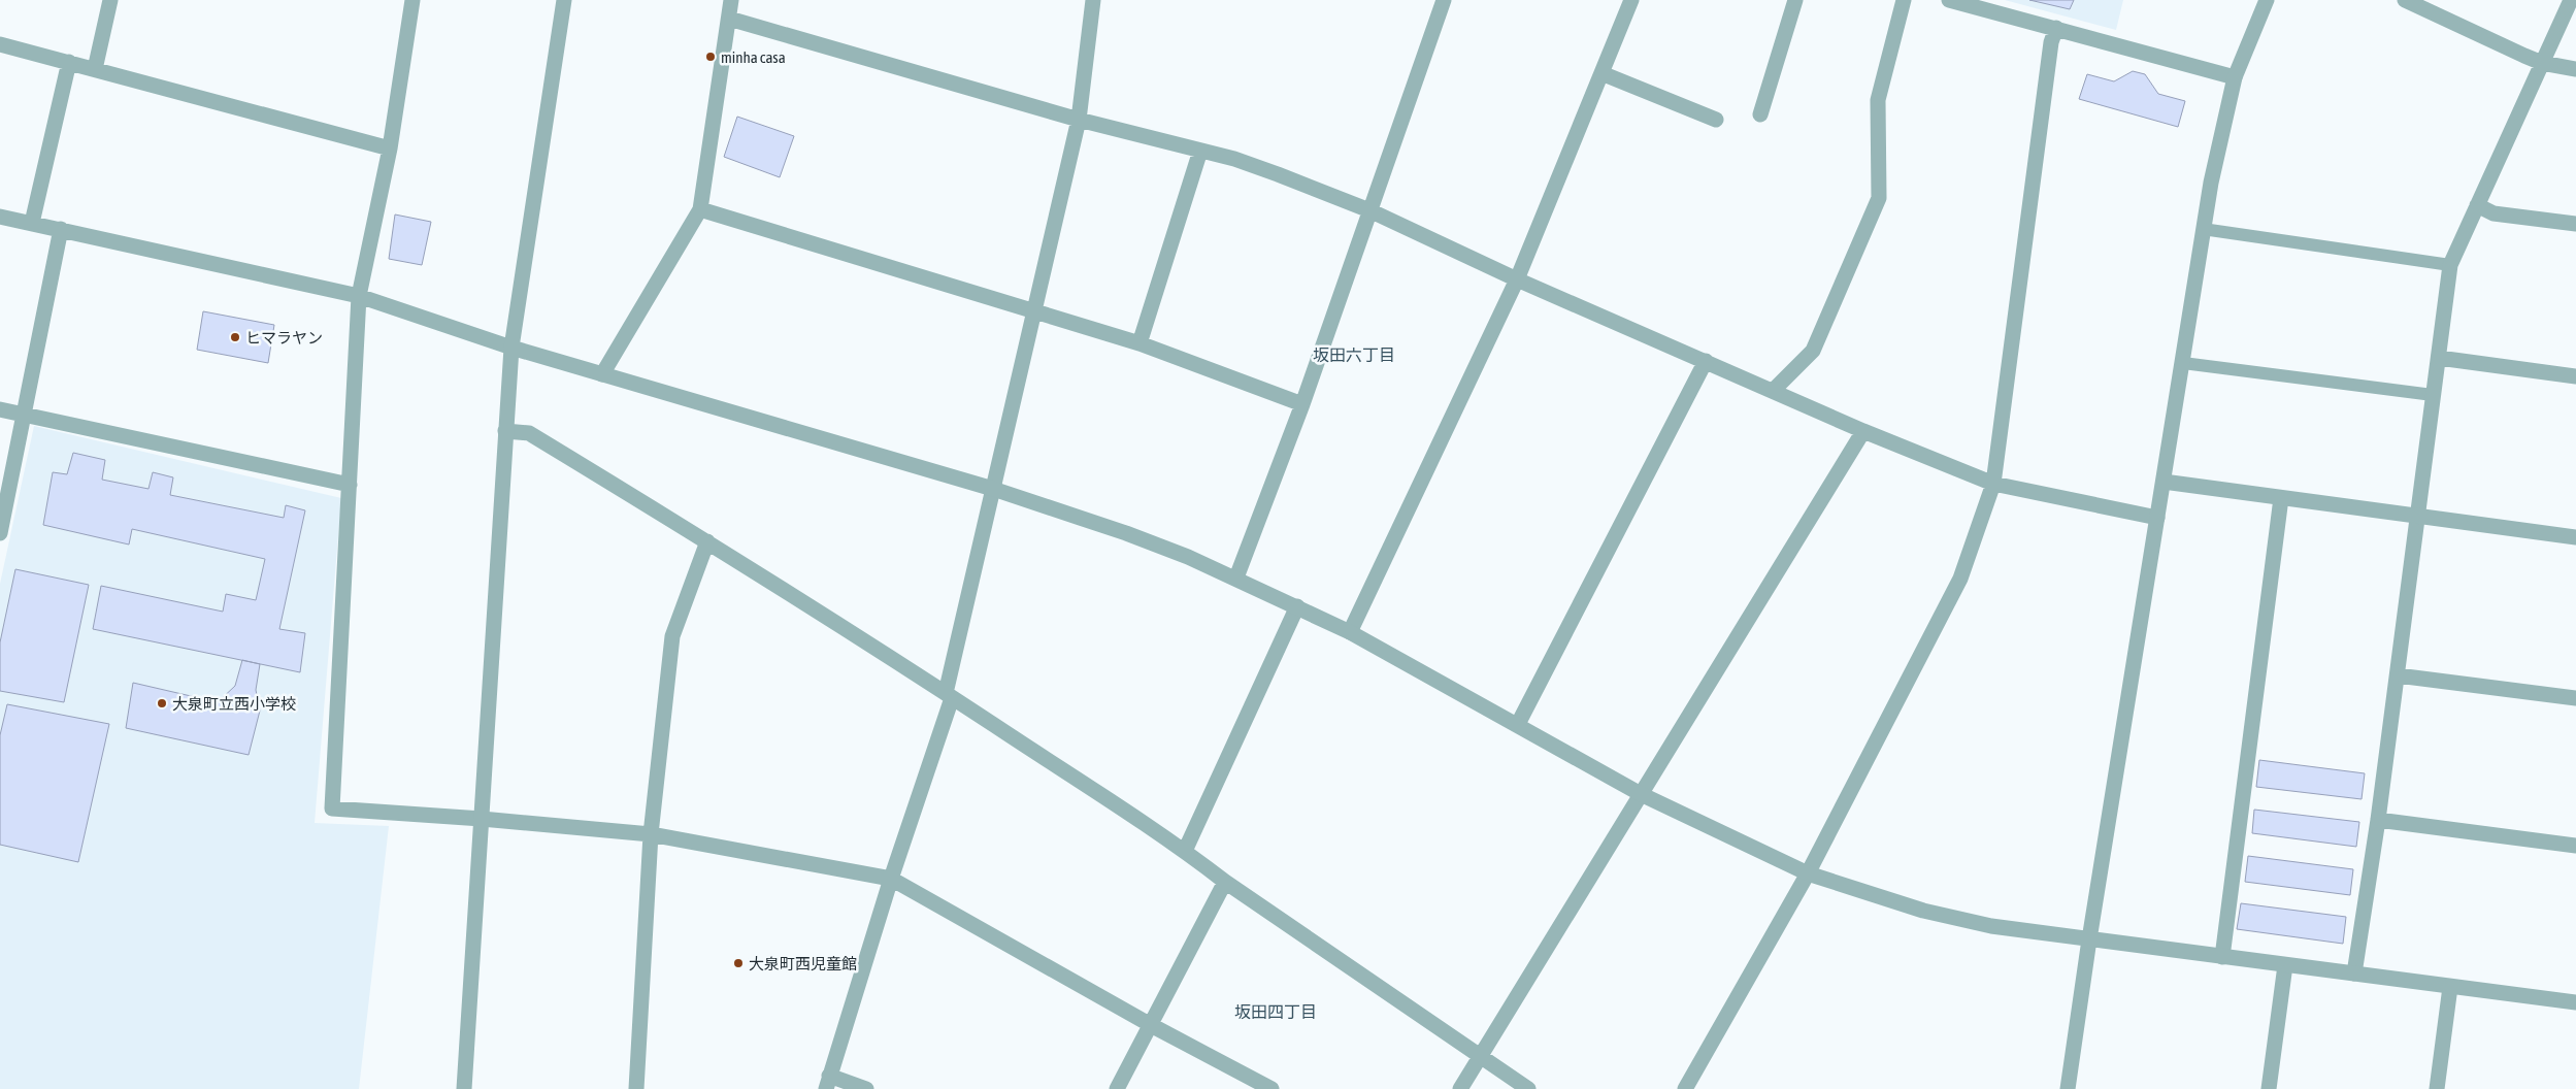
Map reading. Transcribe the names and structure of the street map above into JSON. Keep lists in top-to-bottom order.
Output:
{
  "districts": ["坂田六丁目", "坂田四丁目"],
  "places": [
    "minha casa",
    "ヒマラヤン",
    "大泉町立西小学校",
    "大泉町西児童館"
  ]
}
